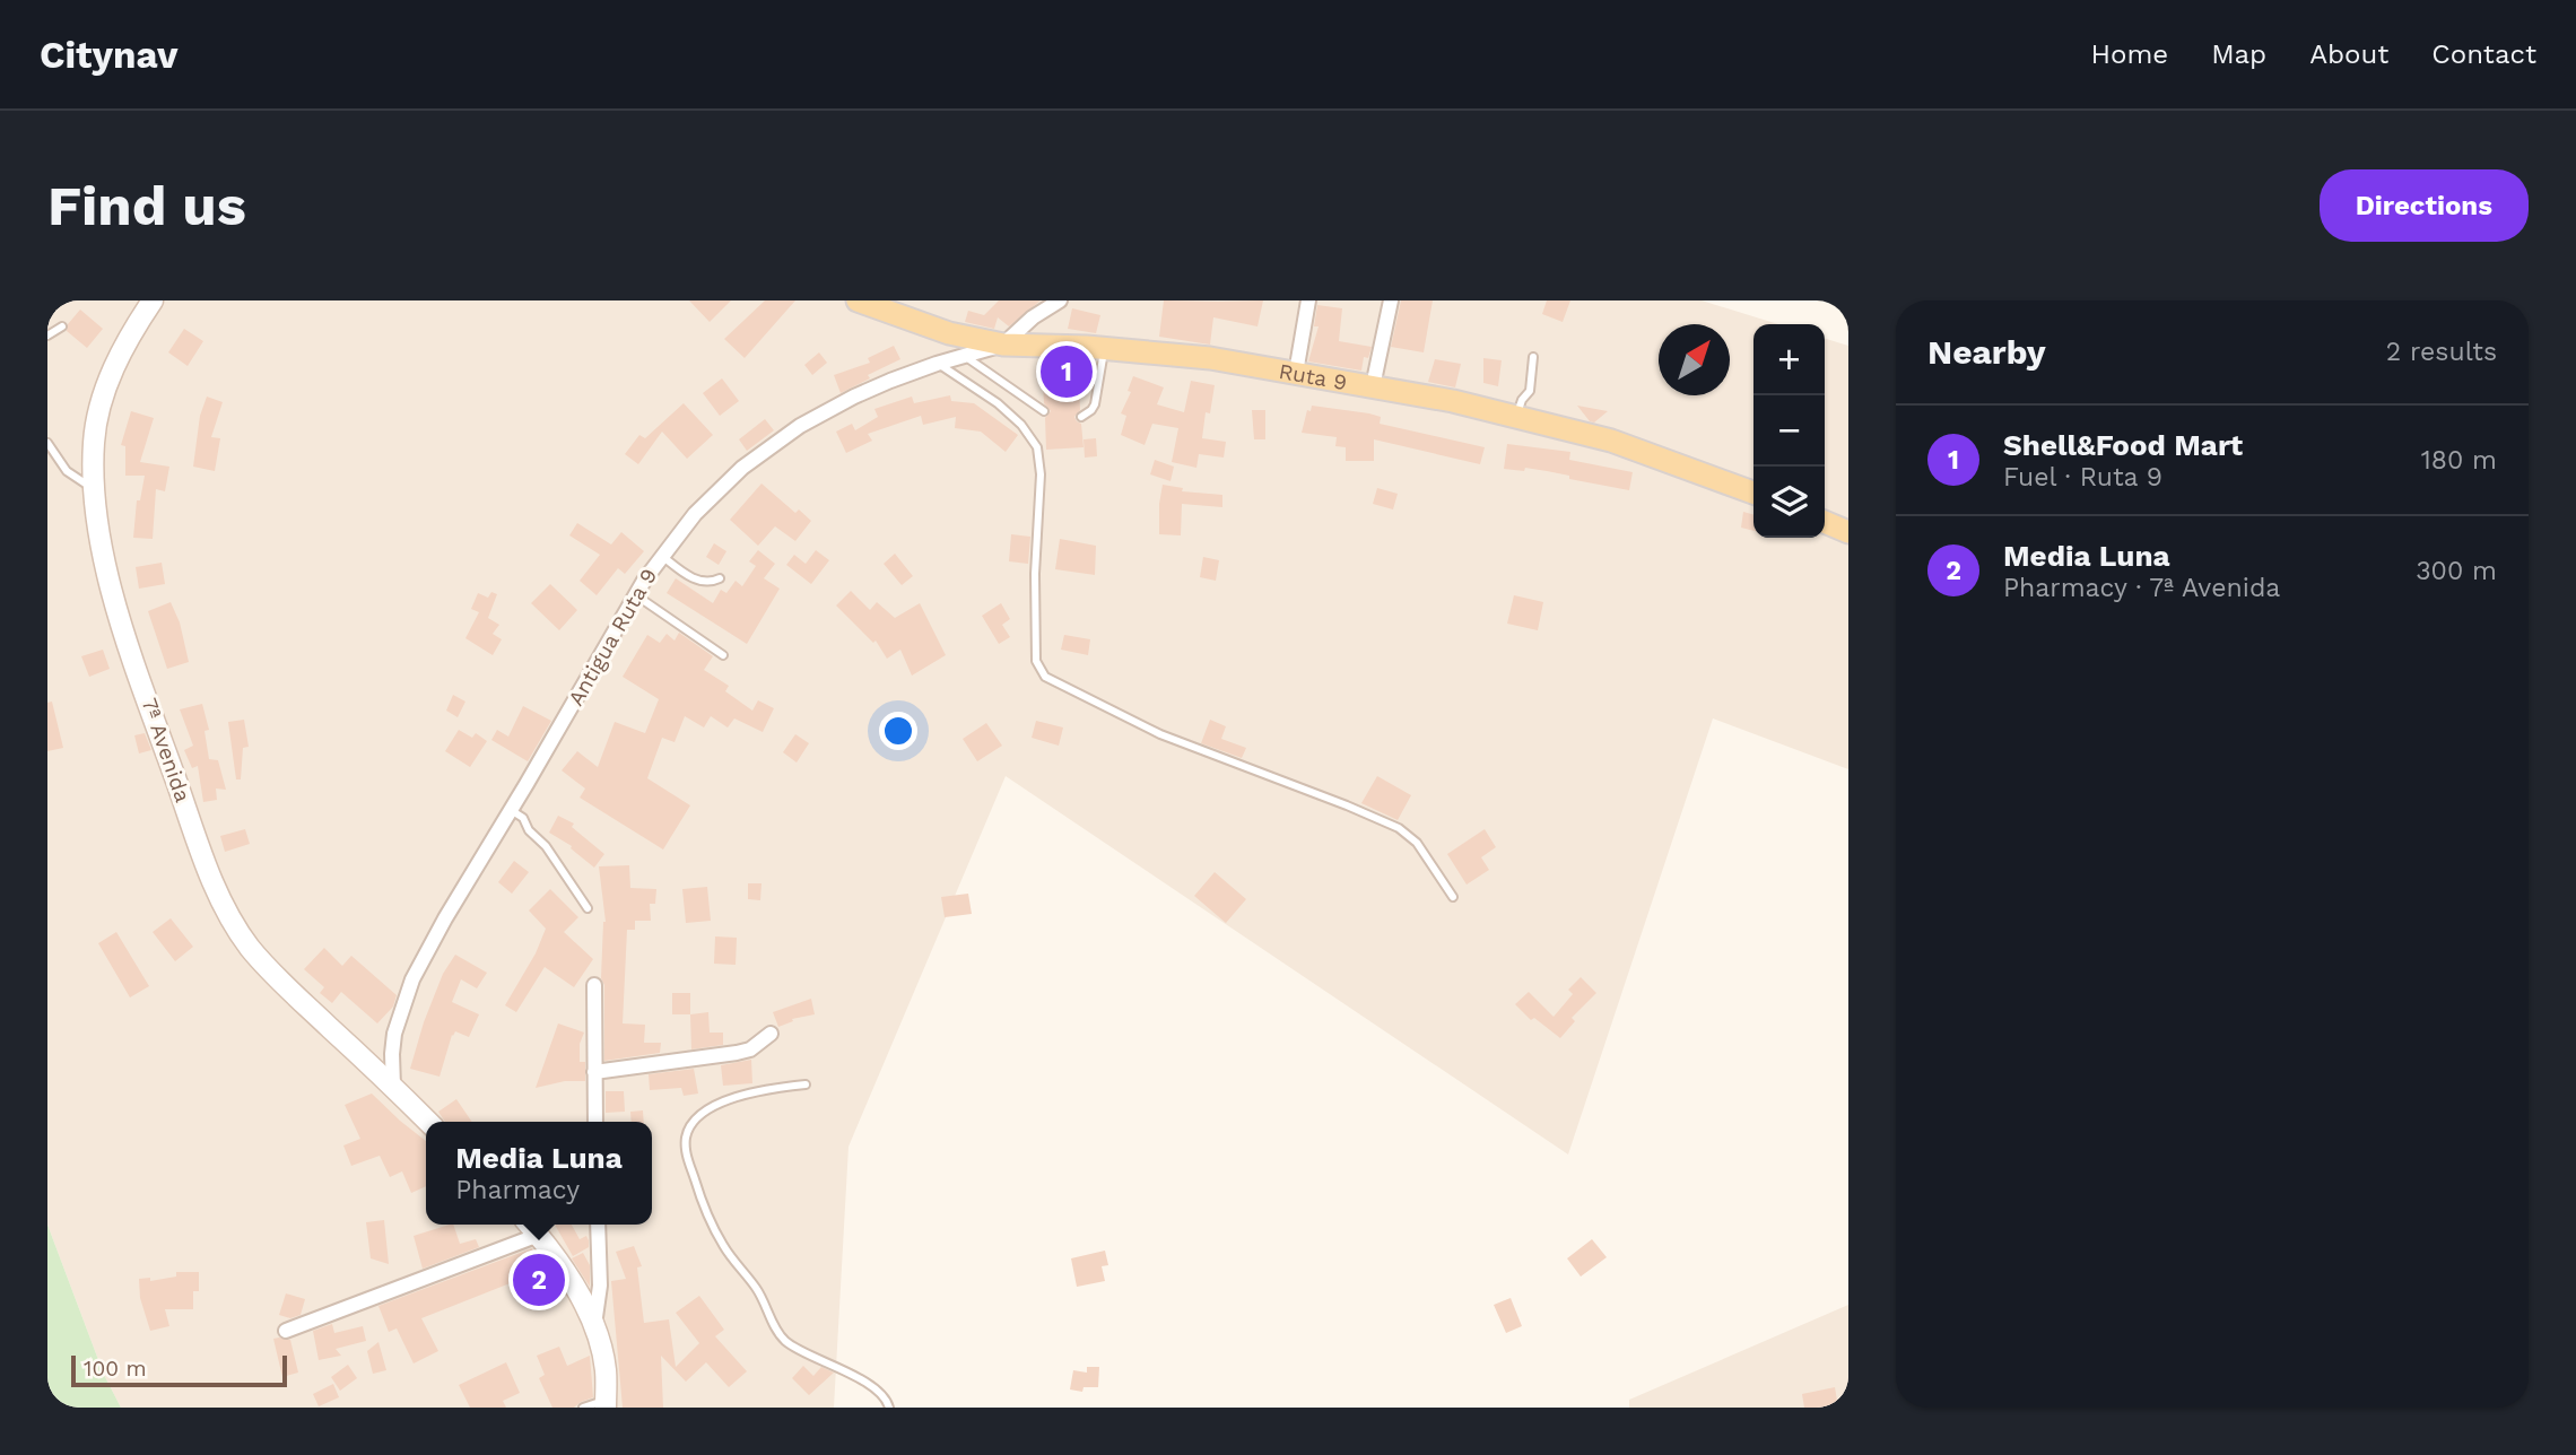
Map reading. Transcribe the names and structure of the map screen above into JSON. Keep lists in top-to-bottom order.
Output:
{
  "streets": {
    "main road": ["Ruta 9", "7ª Avenida"],
    "street": ["Antigua Ruta 9"]
  },
  "crossings": [
    ["Ruta 9", "Antigua Ruta 9"],
    ["Antigua Ruta 9", "7ª Avenida"]
  ],
  "scale_bar": "100 m",
  "north": "top right",
  "page": {
    "header": "Citynav",
    "nav": [
      "Home",
      "Map",
      "About",
      "Contact"
    ],
    "buttons": "Directions",
    "title": "Find us",
    "heading": ["Nearby", "2 results"],
    "map_buttons": ["+", "−"],
    "pins": ["1", "2"],
    "list": [
      {
        "mark": "1",
        "name": "Shell&Food Mart",
        "note": "Fuel · Ruta 9",
        "value": "180 m"
      },
      {
        "mark": "2",
        "name": "Media Luna",
        "note": "Pharmacy · 7ª Avenida",
        "value": "300 m"
      }
    ],
    "popup": ["Media Luna", "Pharmacy"],
    "scale": "100 m"
  }
}
